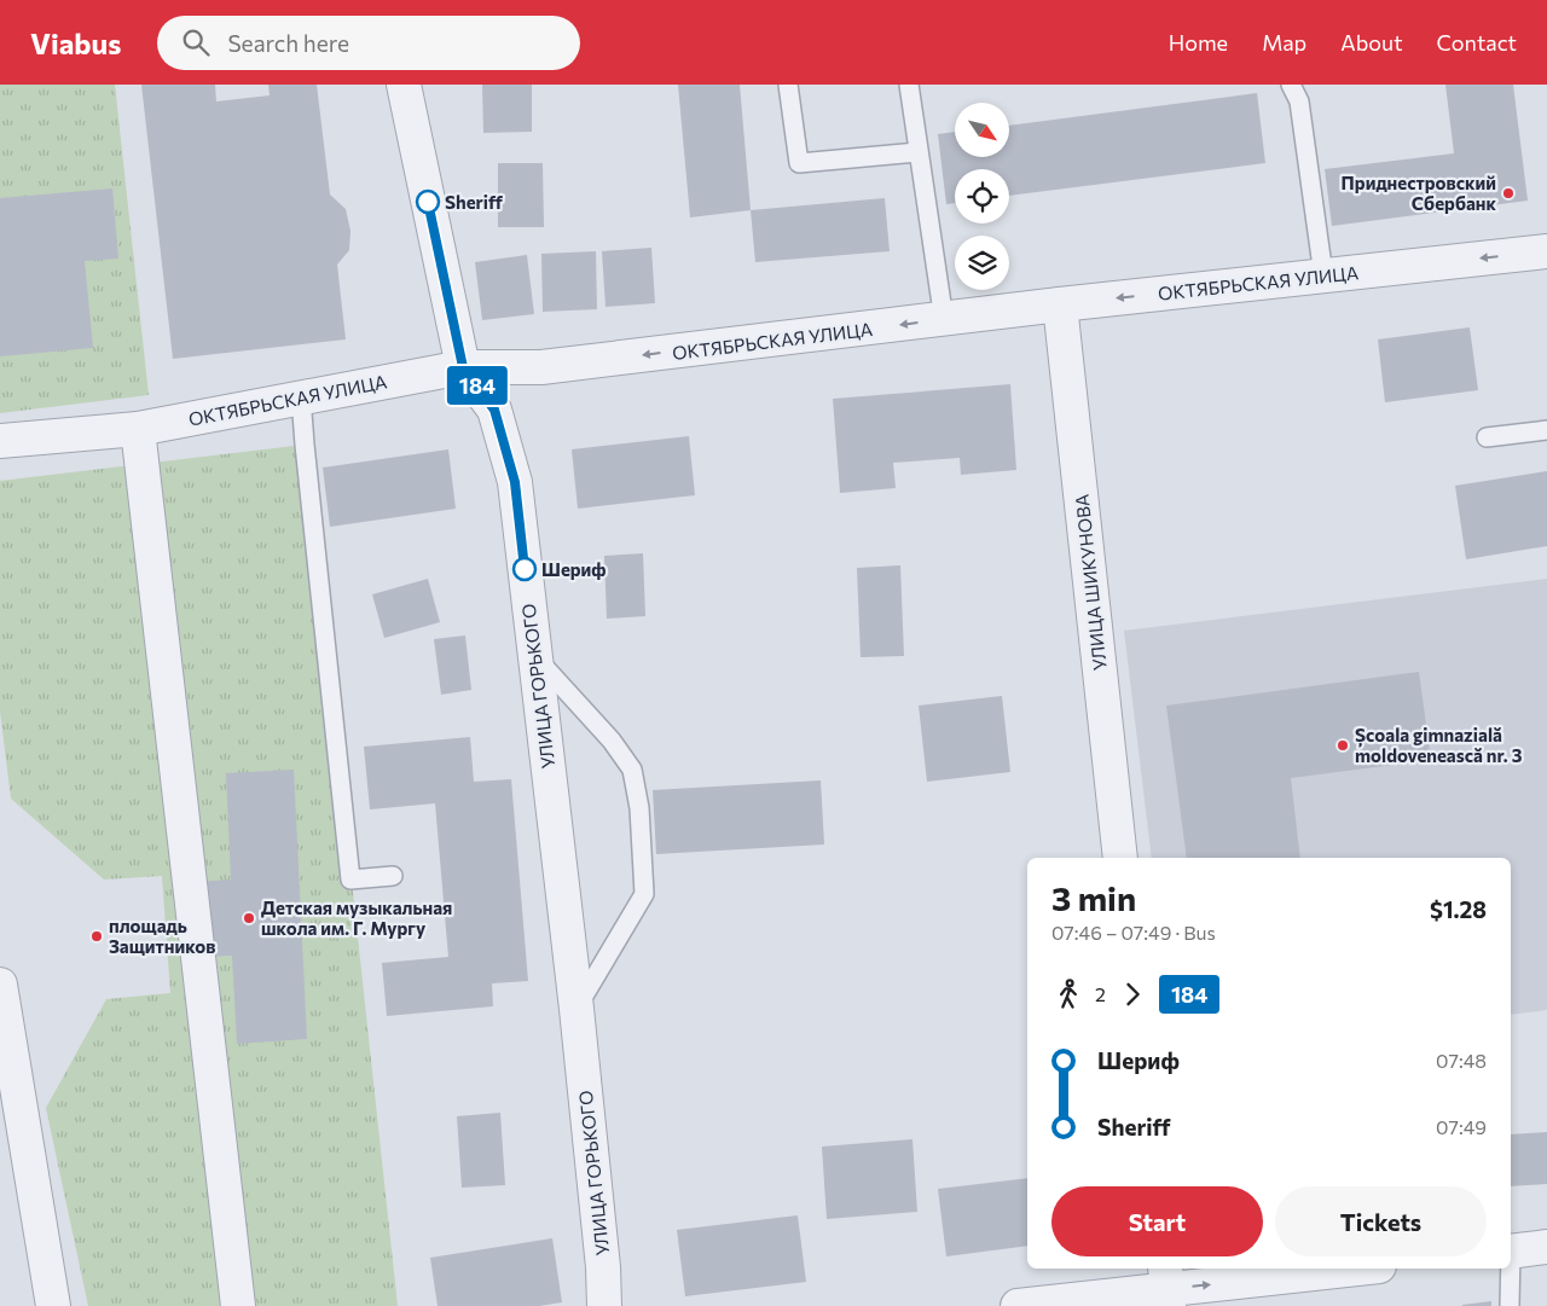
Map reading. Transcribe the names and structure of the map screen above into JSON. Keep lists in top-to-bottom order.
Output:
{
  "streets": {
    "street": ["ОКТЯБРЬСКАЯ УЛИЦА", "УЛИЦА ШИКУНОВА", "УЛИЦА ГОРЬКОГО"]
  },
  "crossings": [
    ["ОКТЯБРЬСКАЯ УЛИЦА", "УЛИЦА ШИКУНОВА"],
    ["ОКТЯБРЬСКАЯ УЛИЦА", "УЛИЦА ГОРЬКОГО"]
  ],
  "one_way": ["ОКТЯБРЬСКАЯ УЛИЦА"],
  "places": [
    "Приднестровский Сбербанк",
    "Sheriff",
    "Шериф",
    "Școala gimnazială moldovenească nr. 3",
    "Детская музыкальная школа им. Г. Мургу",
    "площадь Защитников"
  ],
  "lines": ["bus line 184"],
  "north": "bottom right",
  "page": {
    "header": "Viabus",
    "search": "Search here",
    "nav": [
      "Home",
      "Map",
      "About",
      "Contact"
    ],
    "on_map": "184",
    "heading": ["3 min", "07:46 – 07:49 · Bus", "$1.28"],
    "legs": ["2", "184"],
    "list": [
      {
        "name": "Шериф",
        "value": "07:48"
      },
      {
        "name": "Sheriff",
        "value": "07:49"
      }
    ],
    "buttons": ["Start", "Tickets"]
  }
}
